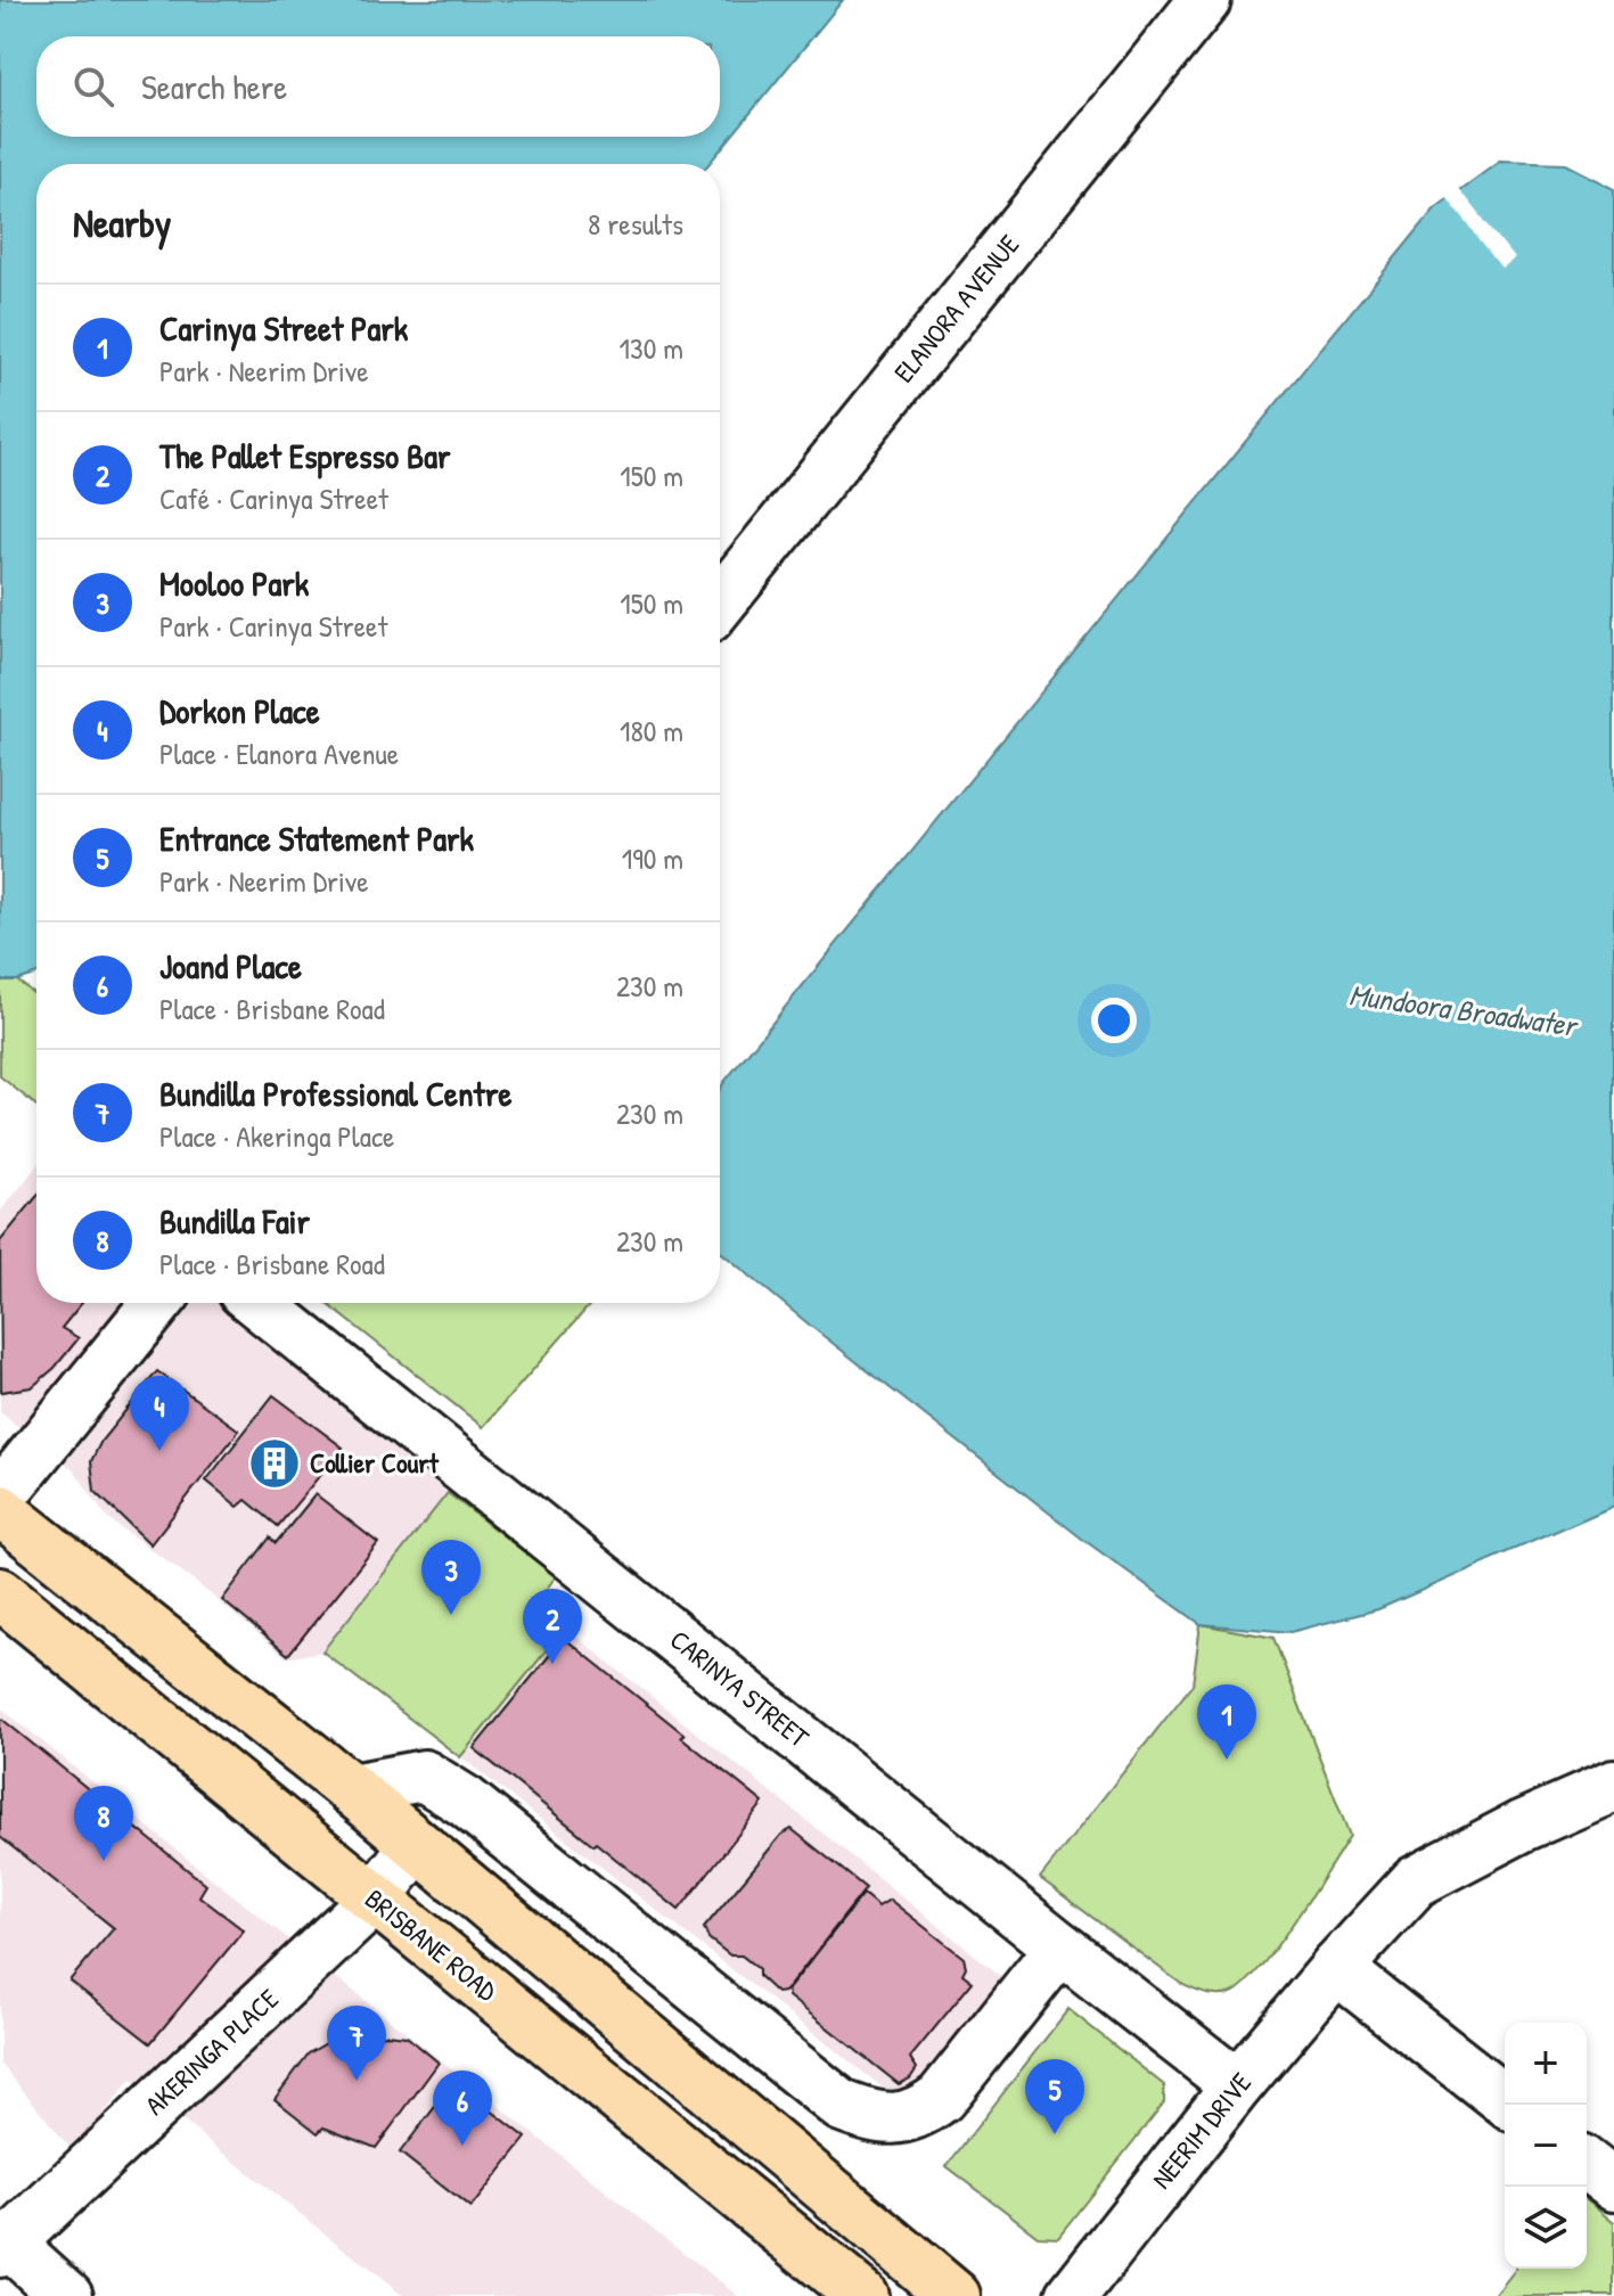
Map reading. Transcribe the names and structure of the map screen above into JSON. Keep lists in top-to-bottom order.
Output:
{
  "streets": {
    "main road": ["BRISBANE ROAD"],
    "street": [
      "ELANORA AVENUE",
      "CARINYA STREET",
      "AKERINGA PLACE",
      "NEERIM DRIVE"
    ]
  },
  "crossings": [
    ["CARINYA STREET", "NEERIM DRIVE"],
    ["BRISBANE ROAD", "AKERINGA PLACE"]
  ],
  "water": ["Mundoora Broadwater"],
  "places": {
    "building": ["Collier Court"]
  },
  "page": {
    "search": "Search here",
    "heading": ["Nearby", "8 results"],
    "list": [
      {
        "mark": "1",
        "name": "Carinya Street Park",
        "note": "Park · Neerim Drive",
        "value": "130 m"
      },
      {
        "mark": "2",
        "name": "The Pallet Espresso Bar",
        "note": "Café · Carinya Street",
        "value": "150 m"
      },
      {
        "mark": "3",
        "name": "Mooloo Park",
        "note": "Park · Carinya Street",
        "value": "150 m"
      },
      {
        "mark": "4",
        "name": "Dorkon Place",
        "note": "Place · Elanora Avenue",
        "value": "180 m"
      },
      {
        "mark": "5",
        "name": "Entrance Statement Park",
        "note": "Park · Neerim Drive",
        "value": "190 m"
      },
      {
        "mark": "6",
        "name": "Joand Place",
        "note": "Place · Brisbane Road",
        "value": "230 m"
      },
      {
        "mark": "7",
        "name": "Bundilla Professional Centre",
        "note": "Place · Akeringa Place",
        "value": "230 m"
      },
      {
        "mark": "8",
        "name": "Bundilla Fair",
        "note": "Place · Brisbane Road",
        "value": "230 m"
      }
    ],
    "pins": [
      "4",
      "3",
      "2",
      "1",
      "8",
      "7",
      "5",
      "6"
    ],
    "map_buttons": ["+", "−"]
  }
}
